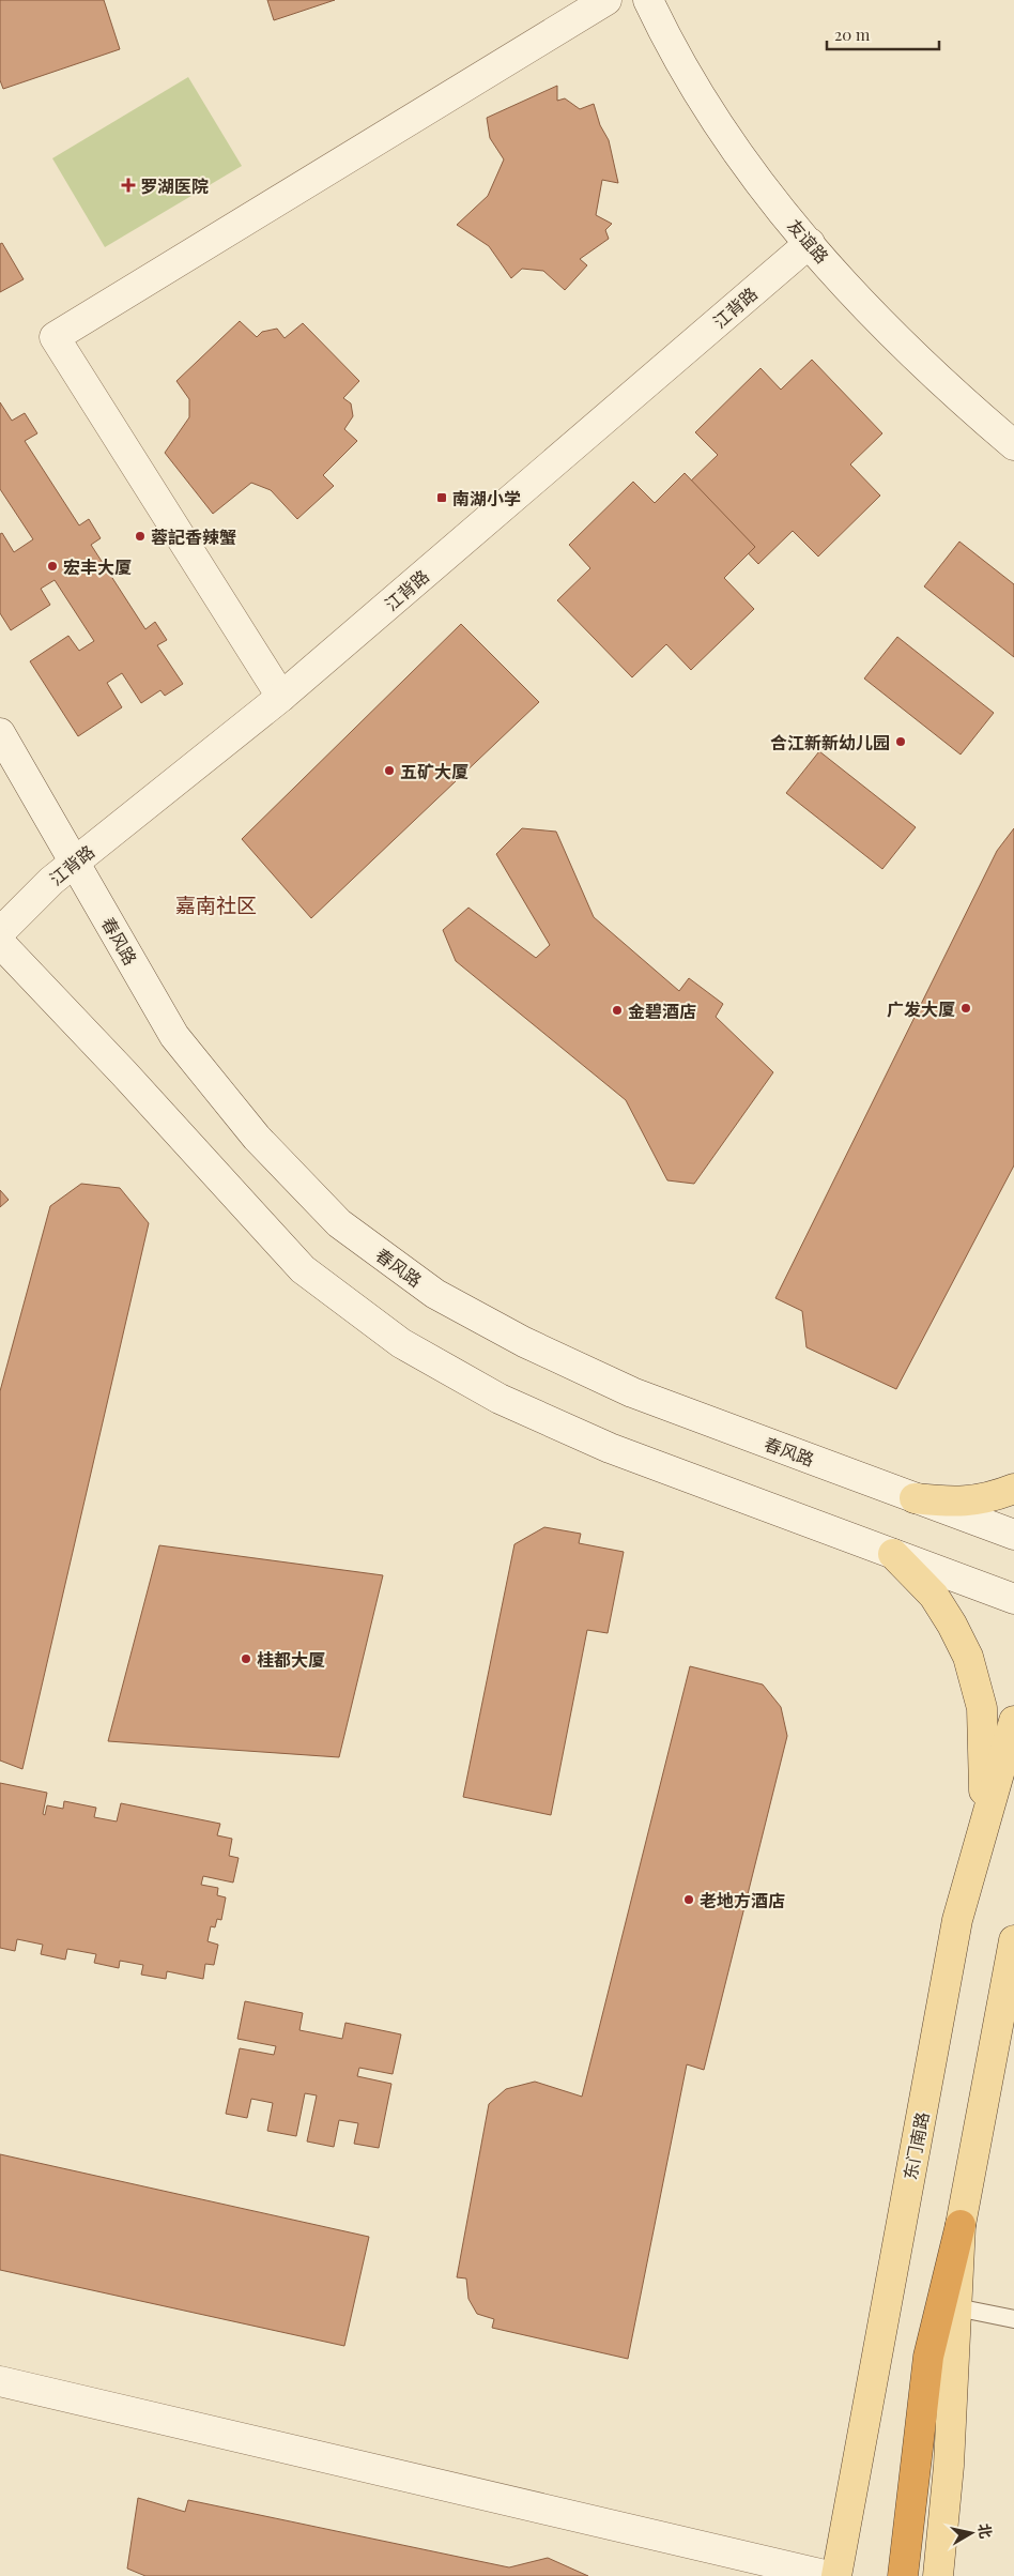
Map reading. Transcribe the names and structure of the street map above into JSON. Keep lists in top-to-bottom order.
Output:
{
  "streets": {
    "main road": ["东门南路"],
    "street": ["友谊路", "江背路", "春风路"]
  },
  "crossings": [
    ["友谊路", "江背路"],
    ["江背路", "春风路"]
  ],
  "districts": ["嘉南社区"],
  "places": {
    "health": ["罗湖医院"],
    "transit": ["南湖小学"],
    "other": [
      "蓉記香辣蟹",
      "宏丰大厦",
      "合江新新幼儿园",
      "五矿大厦",
      "广发大厦",
      "金碧酒店",
      "桂都大厦",
      "老地方酒店"
    ]
  },
  "scale_bar": "20 m",
  "north": "right"
}
